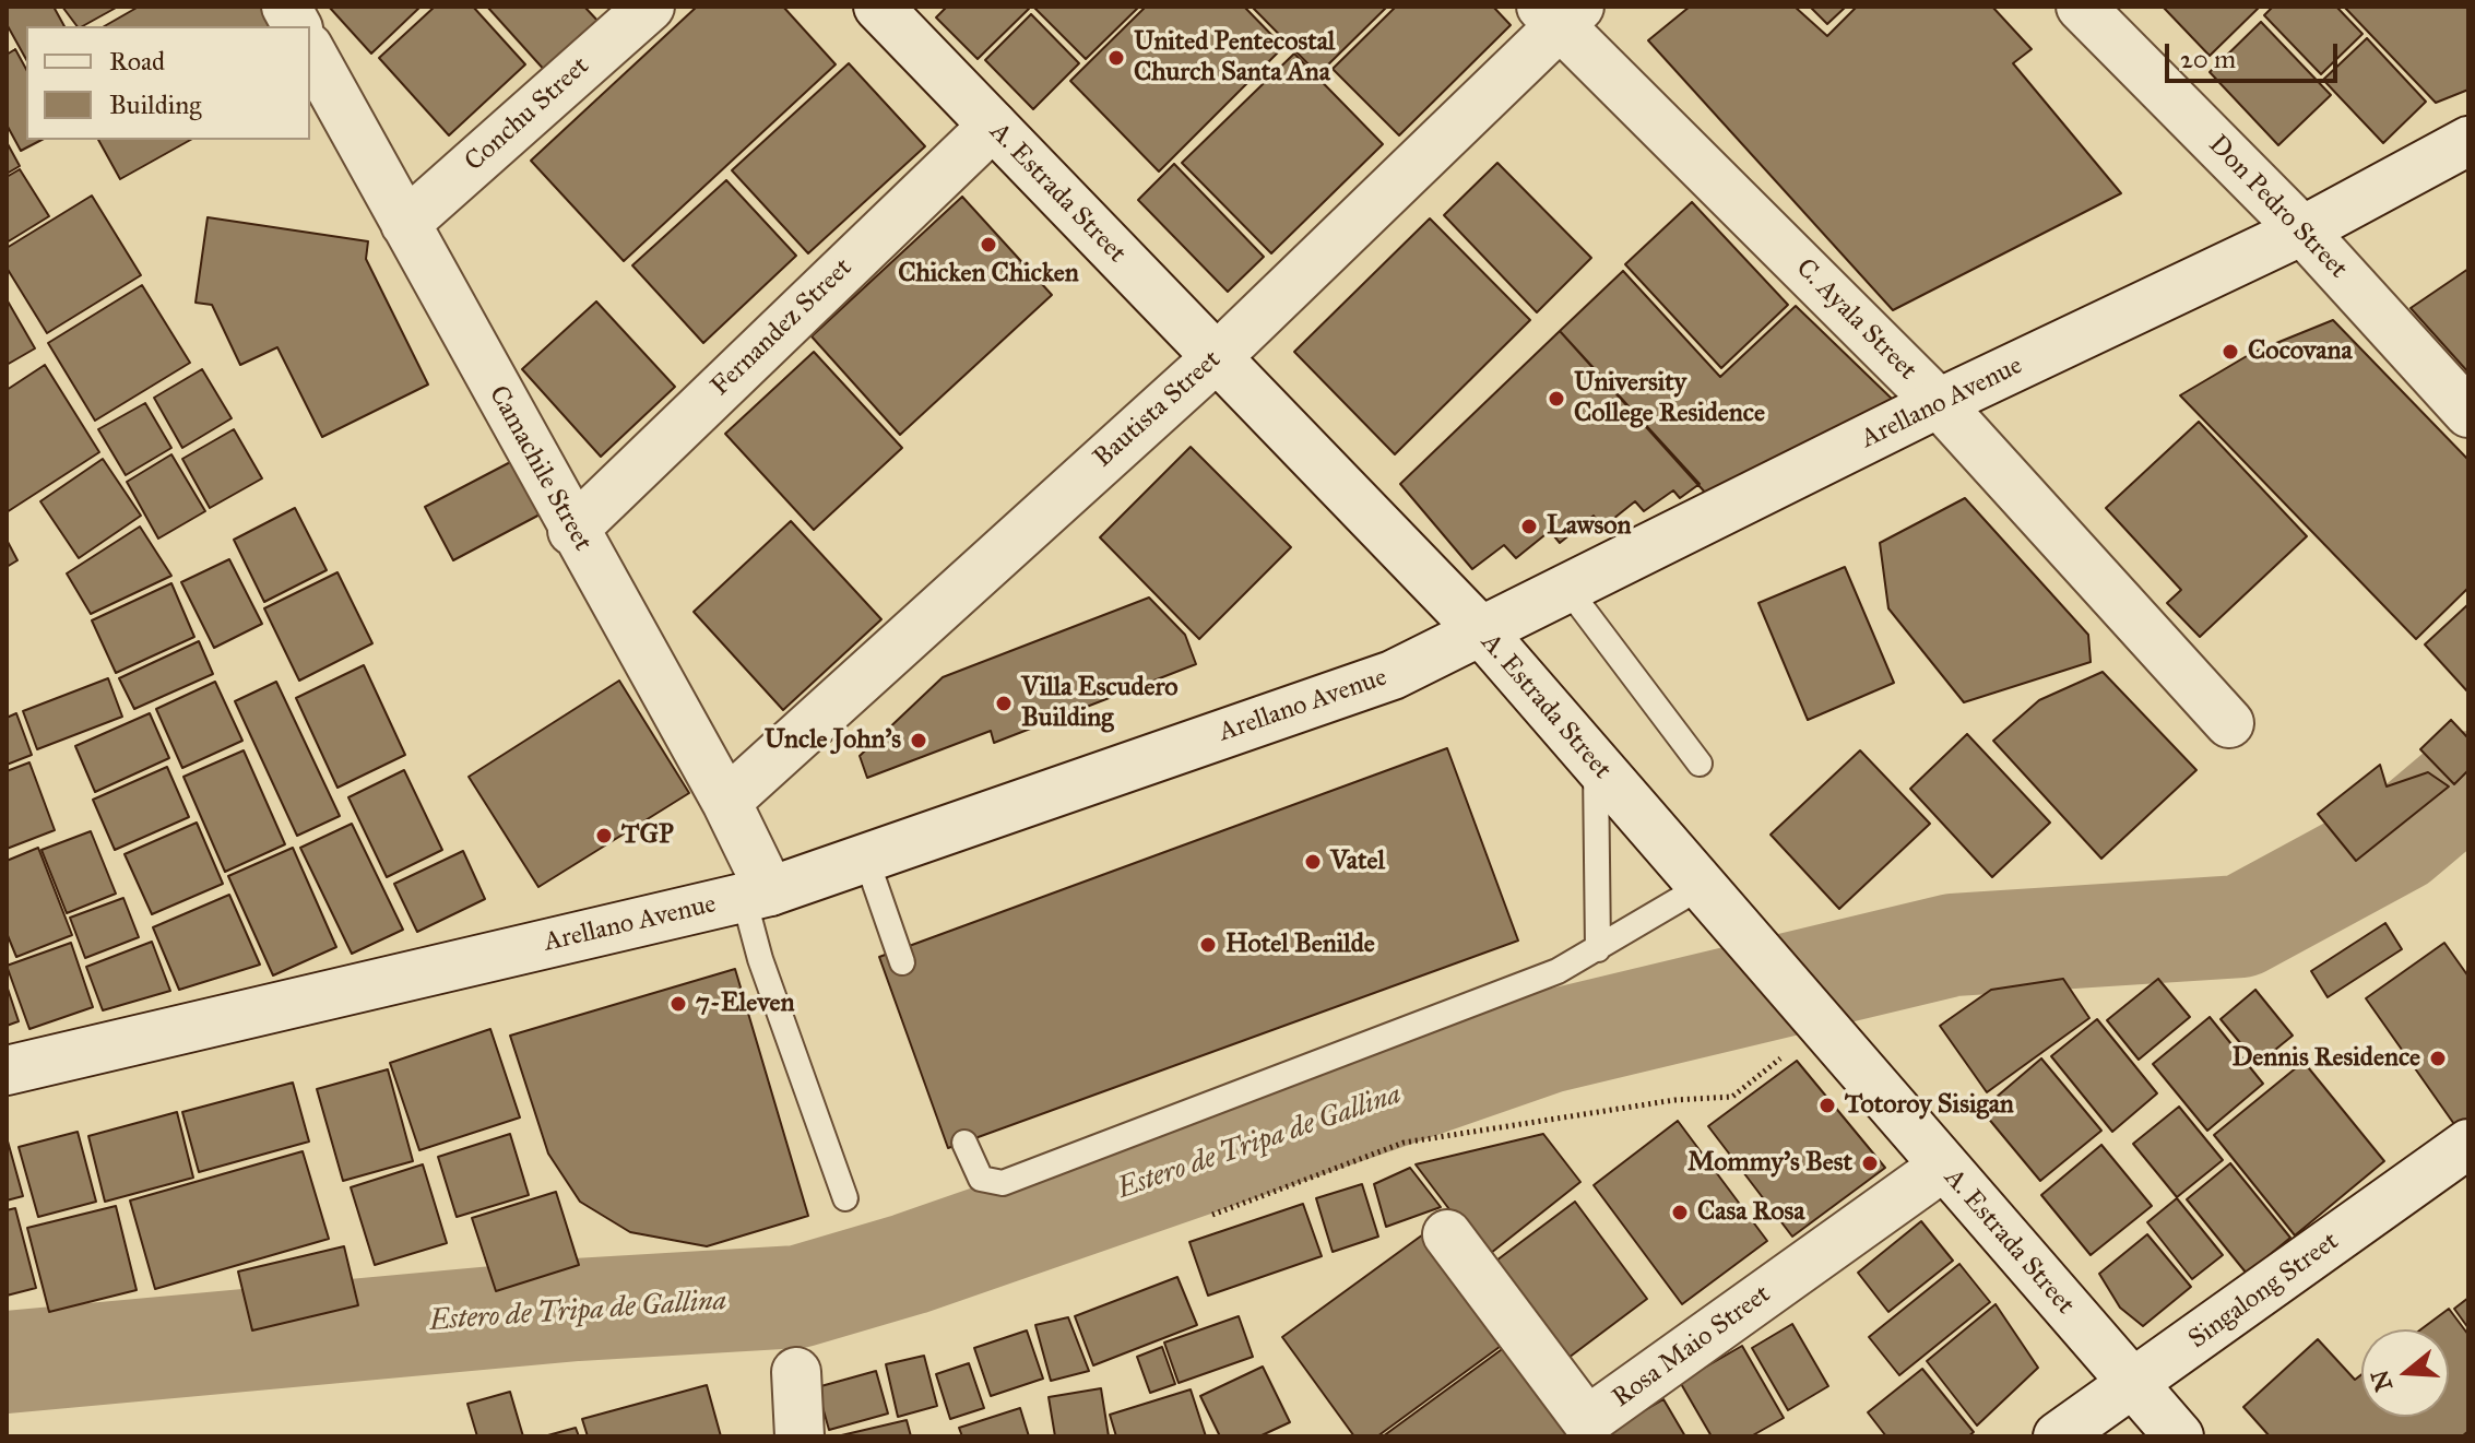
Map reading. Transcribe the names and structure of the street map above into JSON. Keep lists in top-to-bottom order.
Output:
{
  "streets": {
    "street": [
      "Conchu Street",
      "A. Estrada Street",
      "Don Pedro Street",
      "C. Ayala Street",
      "Fernandez Street",
      "Arellano Avenue",
      "Bautista Street",
      "Camachile Street",
      "Singalong Street",
      "Rosa Maio Street"
    ]
  },
  "crossings": [
    ["Conchu Street", "Camachile Street"],
    ["A. Estrada Street", "Fernandez Street"],
    ["A. Estrada Street", "Arellano Avenue"],
    ["A. Estrada Street", "Bautista Street"],
    ["A. Estrada Street", "Singalong Street"],
    ["A. Estrada Street", "Rosa Maio Street"],
    ["Don Pedro Street", "Arellano Avenue"],
    ["C. Ayala Street", "Arellano Avenue"],
    ["C. Ayala Street", "Bautista Street"],
    ["Fernandez Street", "Camachile Street"],
    ["Arellano Avenue", "Camachile Street"],
    ["Bautista Street", "Camachile Street"]
  ],
  "water": ["Estero de Tripa de Gallina"],
  "places": [
    "United Pentecostal Church Santa Ana",
    "Chicken Chicken",
    "Cocovana",
    "University College Residence",
    "Lawson",
    "Villa Escudero Building",
    "Uncle John's",
    "TGP",
    "Vatel",
    "Hotel Benilde",
    "7-Eleven",
    "Dennis Residence",
    "Totoroy Sisigan",
    "Mommy's Best",
    "Casa Rosa"
  ],
  "legend": ["Road", "Building"],
  "scale_bar": "20 m",
  "north": "left"
}
